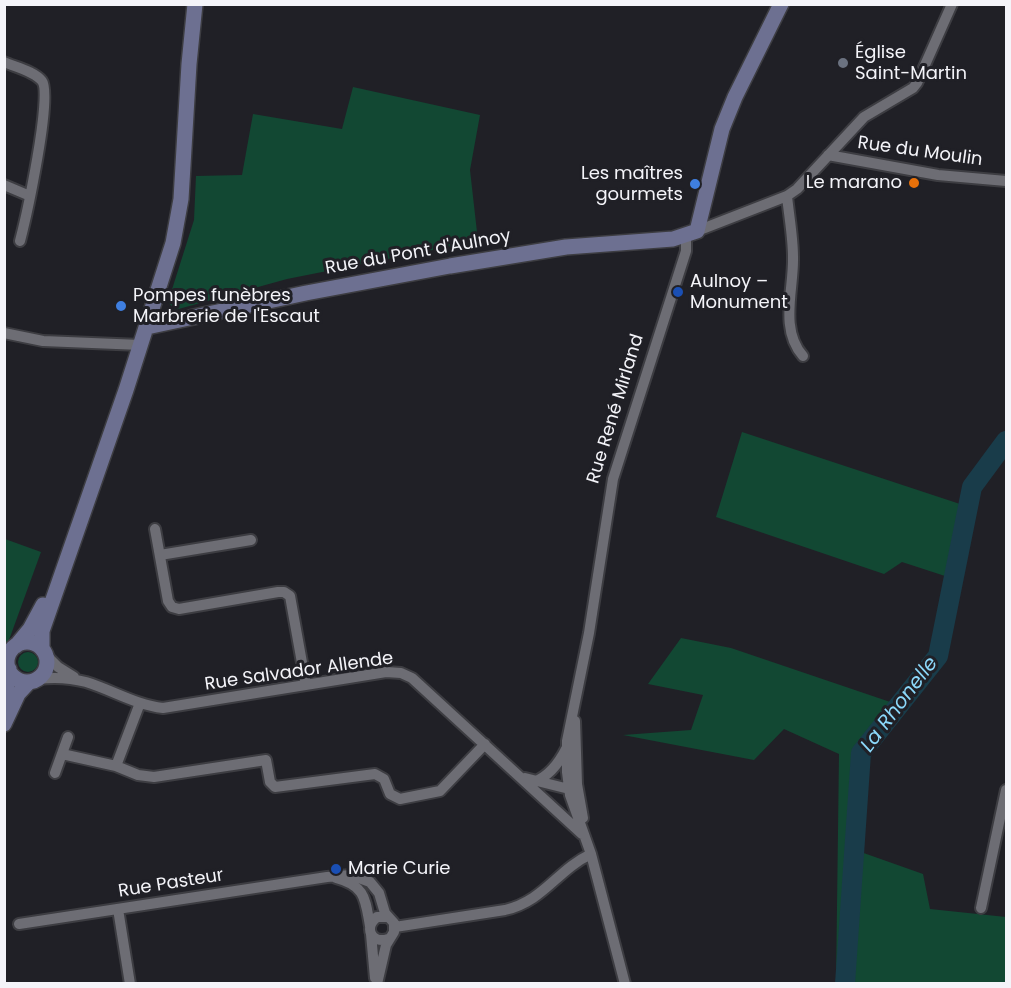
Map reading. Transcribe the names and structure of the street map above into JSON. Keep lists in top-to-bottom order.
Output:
{
  "streets": {
    "street": [
      "Rue du Moulin",
      "Rue du Pont d'Aulnoy",
      "Rue René Mirland",
      "Rue Salvador Allende",
      "Rue Pasteur"
    ]
  },
  "crossings": [
    ["Rue du Pont d'Aulnoy", "Rue René Mirland"],
    ["Rue René Mirland", "Rue Salvador Allende"]
  ],
  "water": ["La Rhonelle"],
  "places": [
    "Église Saint-Martin",
    "Le marano",
    "Les maîtres gourmets",
    "Aulnoy – Monument",
    "Pompes funèbres Marbrerie de l'Escaut",
    "Marie Curie"
  ]
}
